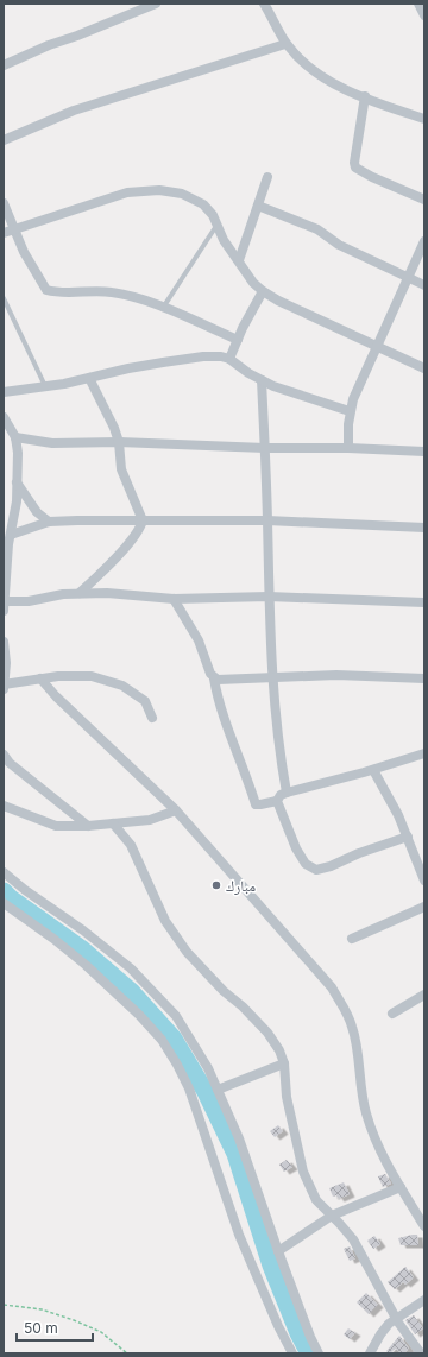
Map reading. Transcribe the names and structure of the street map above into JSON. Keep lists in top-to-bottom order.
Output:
{
  "places": ["مبارك"],
  "scale_bar": "50 m"
}
